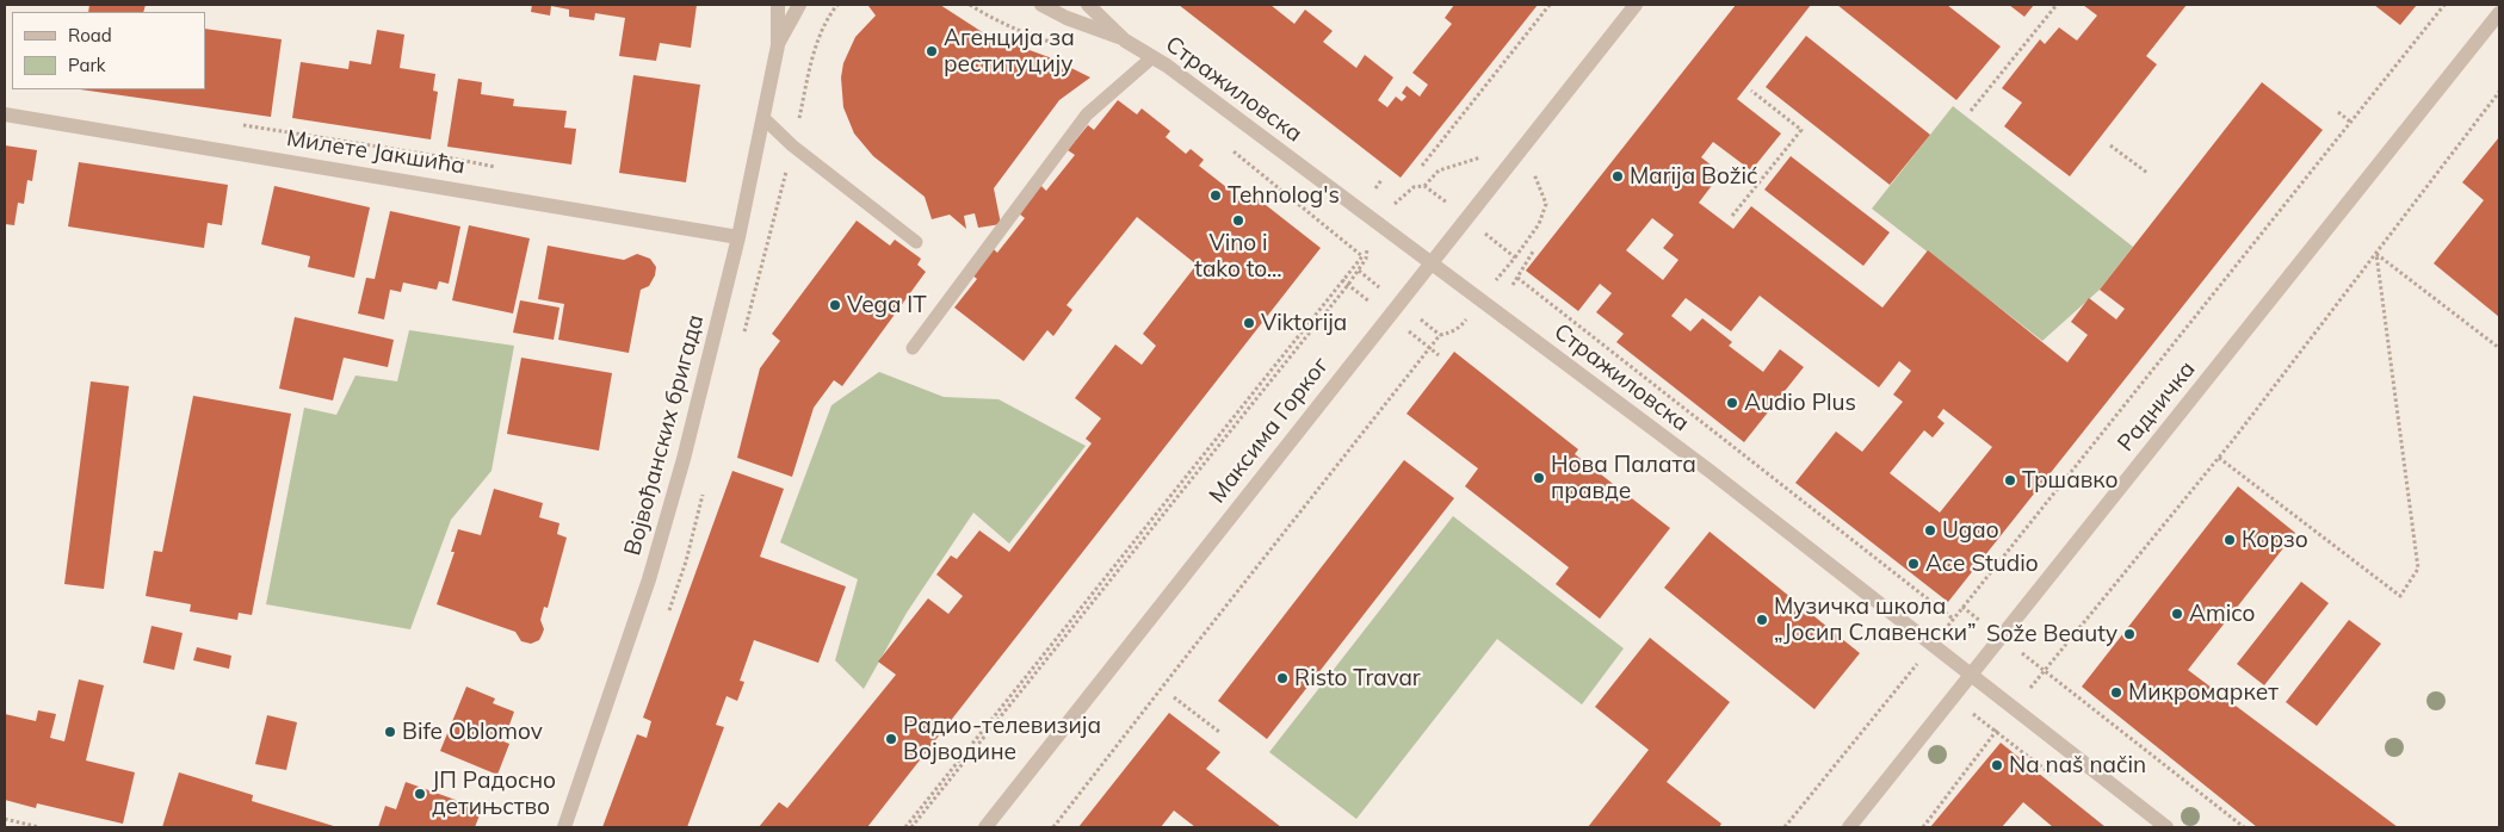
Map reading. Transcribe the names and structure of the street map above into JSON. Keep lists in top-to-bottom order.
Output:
{
  "streets": {
    "street": [
      "Стражиловска",
      "Милете Јакшића",
      "Радничка",
      "Максима Горког",
      "Војвођанских бригада"
    ]
  },
  "crossings": [
    ["Стражиловска", "Радничка"],
    ["Стражиловска", "Максима Горког"],
    ["Милете Јакшића", "Војвођанских бригада"]
  ],
  "places": [
    "Агенција за реституцију",
    "Marija Božić",
    "Tehnolog's",
    "Vino i tako to...",
    "Vega IT",
    "Viktorija",
    "Audio Plus",
    "Нова Палата правде",
    "Тршавко",
    "Ugao",
    "Корзо",
    "Ace Studio",
    "Amico",
    "Музичка школа „Јосип Славенски”",
    "Sože Beauty",
    "Risto Travar",
    "Микромаркет",
    "Bife Oblomov",
    "Радио-телевизија Војводине",
    "Na naš način",
    "ЈП Радосно детињство"
  ],
  "legend": ["Road", "Park"]
}
